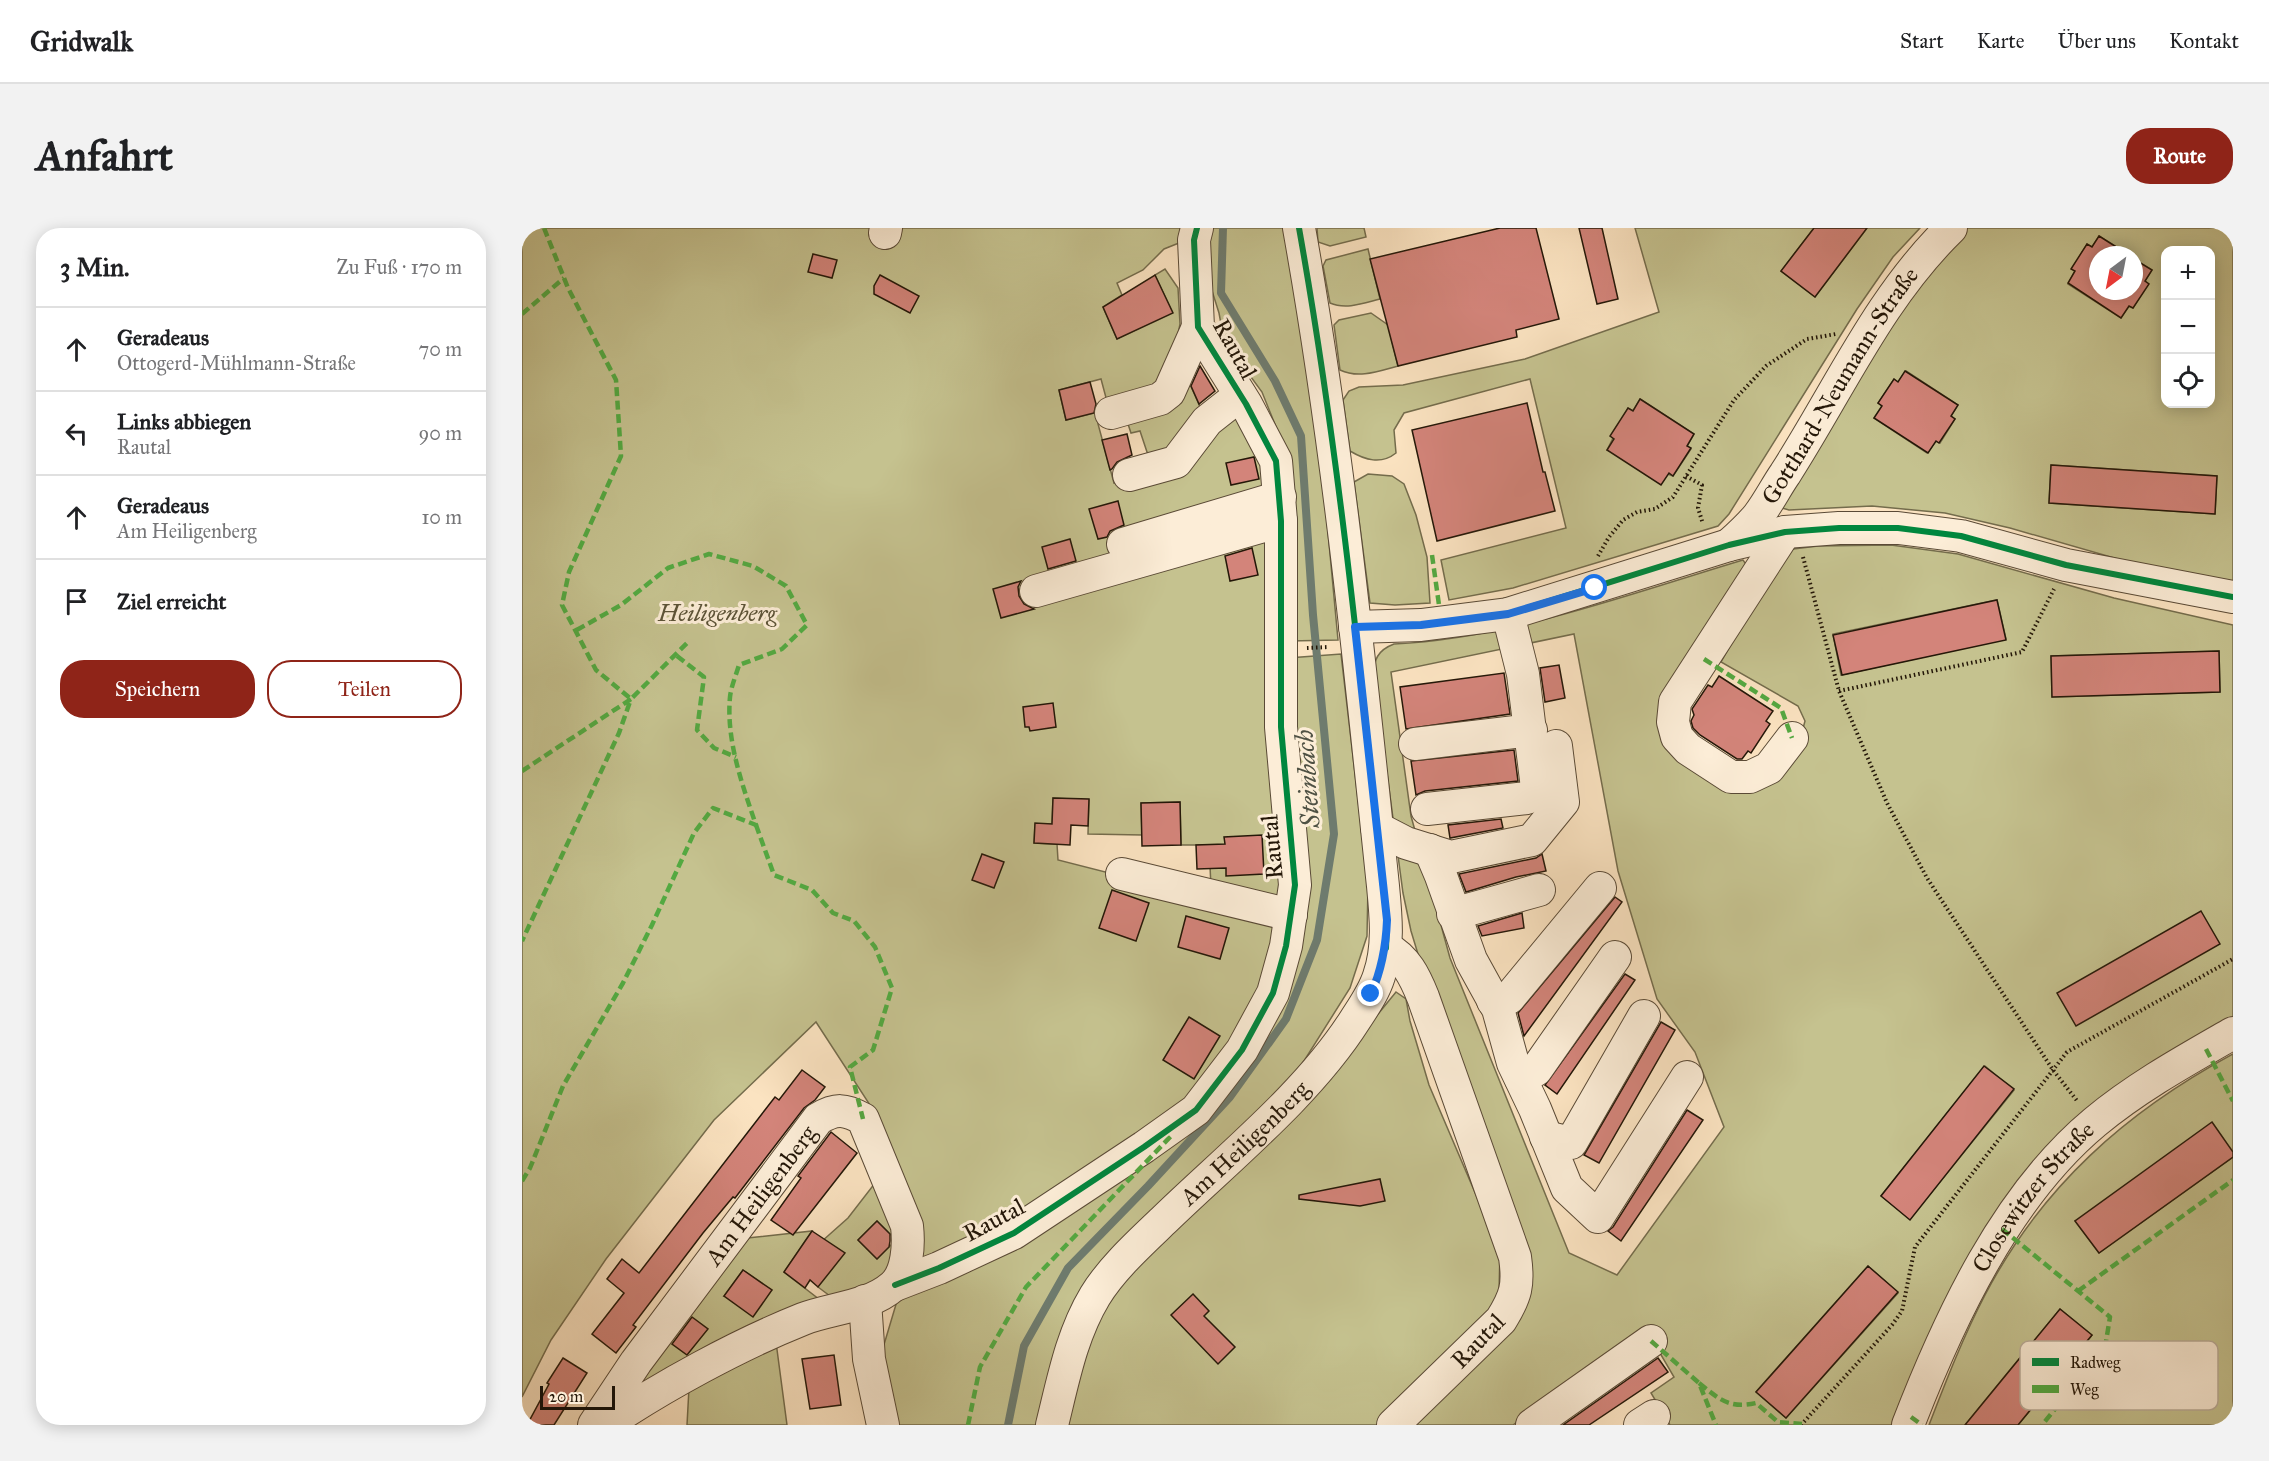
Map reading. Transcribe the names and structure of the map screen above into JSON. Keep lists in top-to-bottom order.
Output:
{
  "streets": {
    "street": [
      "Rautal",
      "Gotthard-Neumann-Straße",
      "Am Heiligenberg",
      "Closewitzer Straße"
    ]
  },
  "crossings": [
    ["Rautal", "Am Heiligenberg"]
  ],
  "water": ["Steinbach"],
  "parks": ["Heiligenberg"],
  "legend": ["Radweg", "Weg"],
  "scale_bar": "20 m",
  "north": "bottom left",
  "page": {
    "header": "Gridwalk",
    "nav": [
      "Start",
      "Karte",
      "Über uns",
      "Kontakt"
    ],
    "buttons": [
      "Route",
      ["Speichern", "Teilen"]
    ],
    "title": "Anfahrt",
    "heading": ["3 Min.", "Zu Fuß · 170 m"],
    "map_buttons": ["+", "−"],
    "list": [
      ["Geradeaus", "Ottogerd-Mühlmann-Straße", "70 m"],
      ["Links abbiegen", "Rautal", "90 m"],
      ["Geradeaus", "Am Heiligenberg", "10 m"],
      "Ziel erreicht"
    ],
    "scale": "20 m"
  }
}
